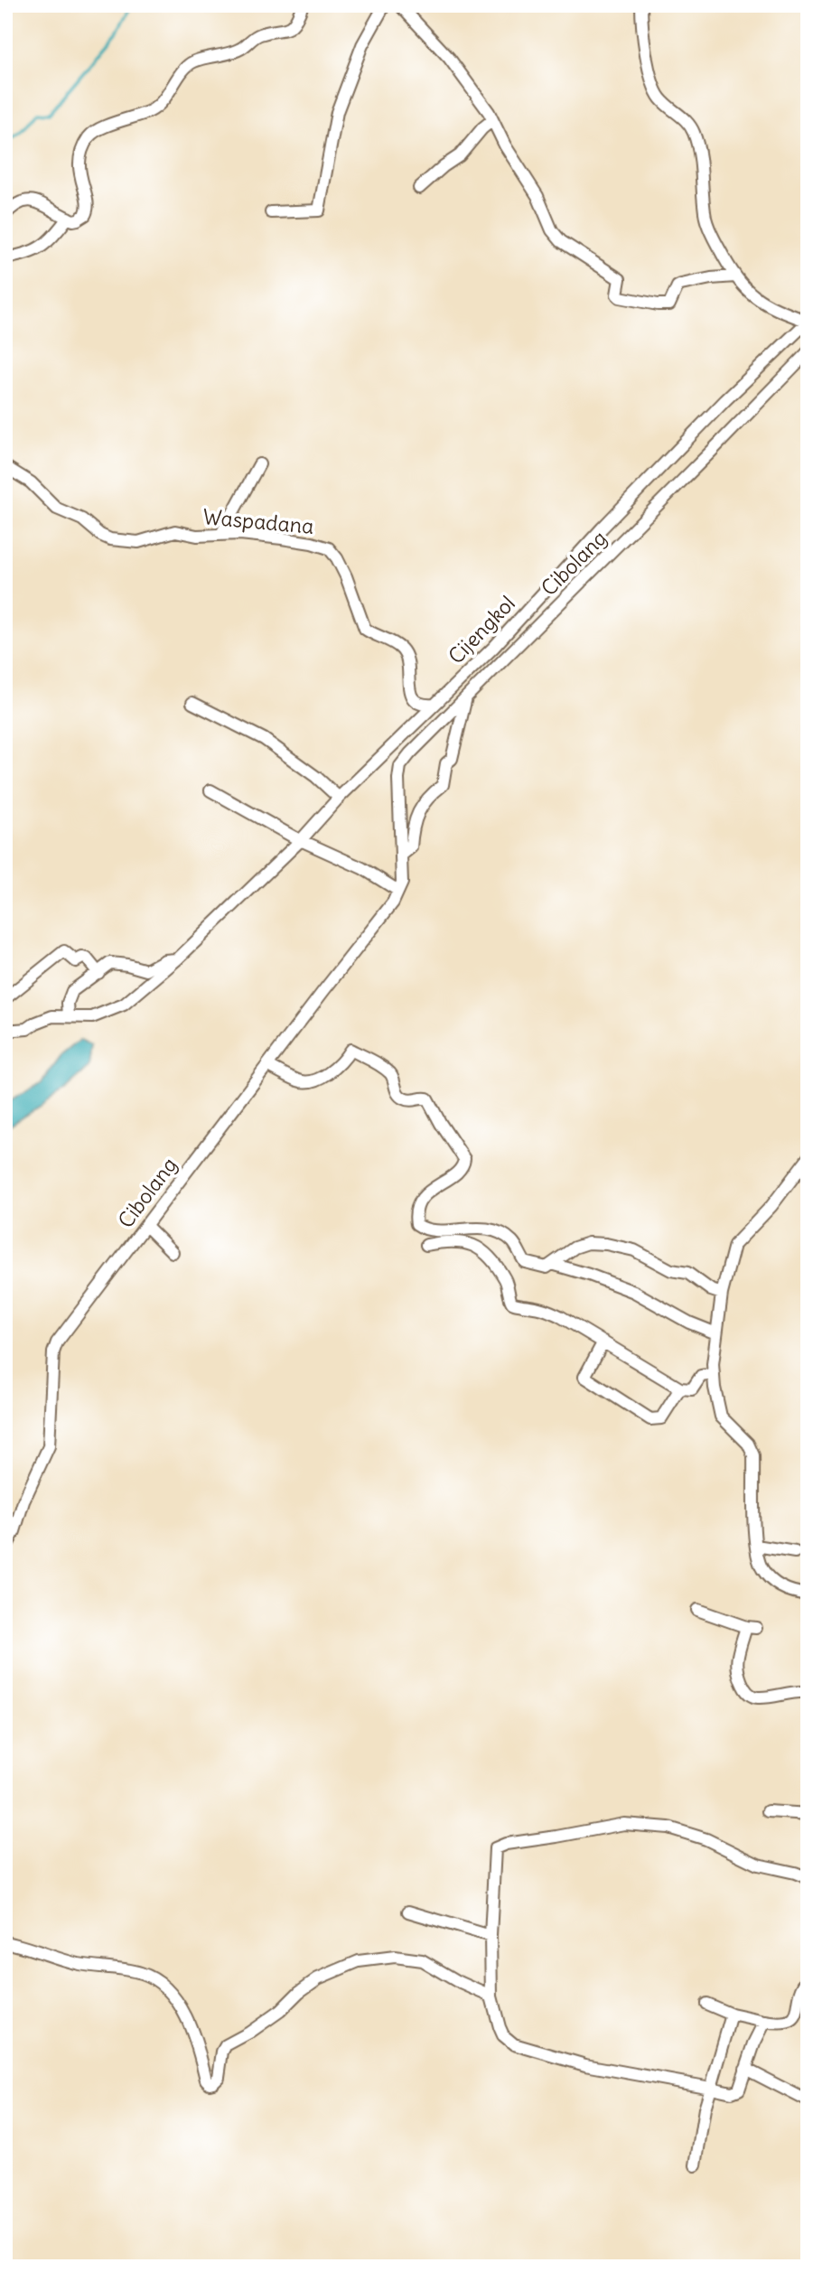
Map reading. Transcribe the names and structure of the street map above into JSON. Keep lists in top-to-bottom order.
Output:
{
  "streets": {
    "street": ["Waspadana", "Cibolang", "Cijengkol"]
  },
  "crossings": [
    ["Waspadana", "Cijengkol"]
  ]
}
